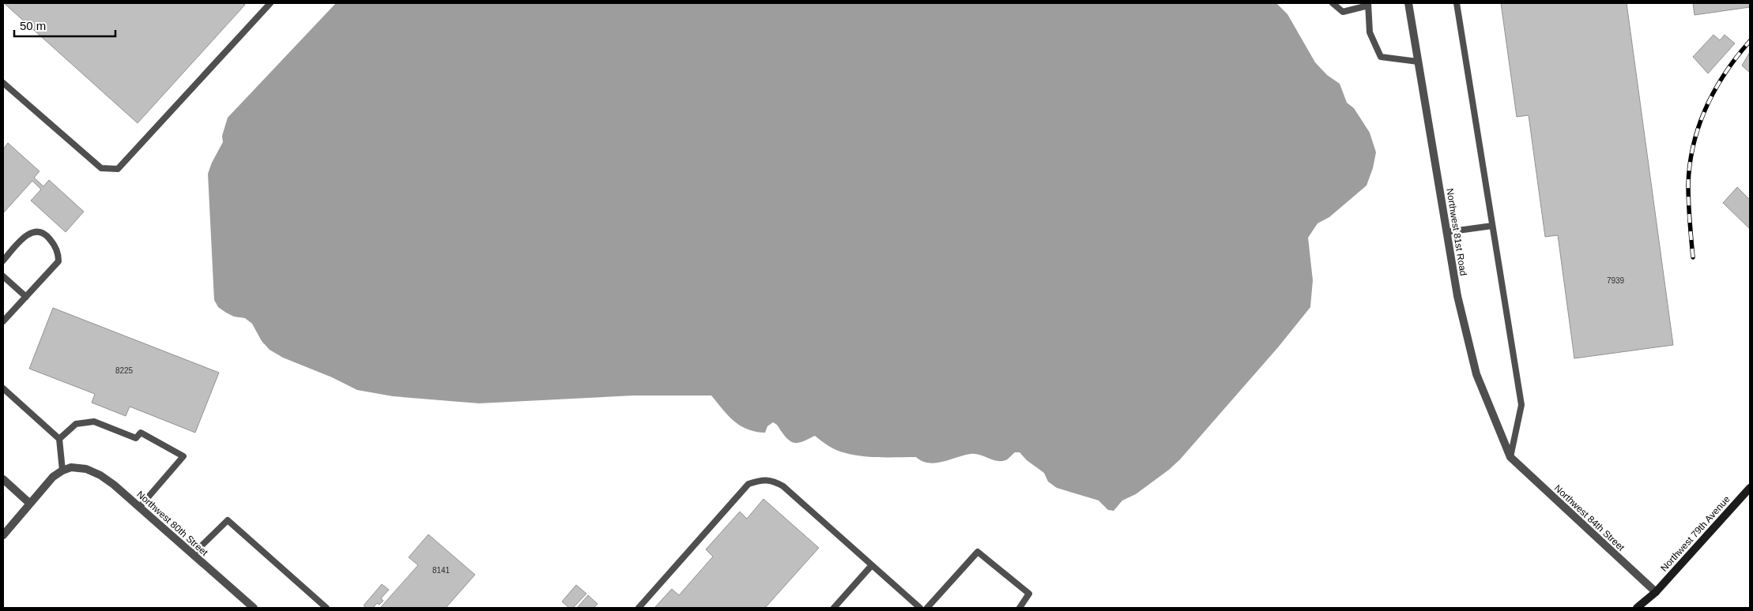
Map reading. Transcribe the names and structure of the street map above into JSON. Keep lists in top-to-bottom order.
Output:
{
  "streets": {
    "main road": ["Northwest 79th Avenue"],
    "street": ["Northwest 81st Road", "Northwest 84th Street", "Northwest 80th Street"]
  },
  "crossings": [
    ["Northwest 81st Road", "Northwest 84th Street"],
    ["Northwest 84th Street", "Northwest 79th Avenue"]
  ],
  "house_numbers": ["7939", "8225", "8141"],
  "scale_bar": "50 m"
}
